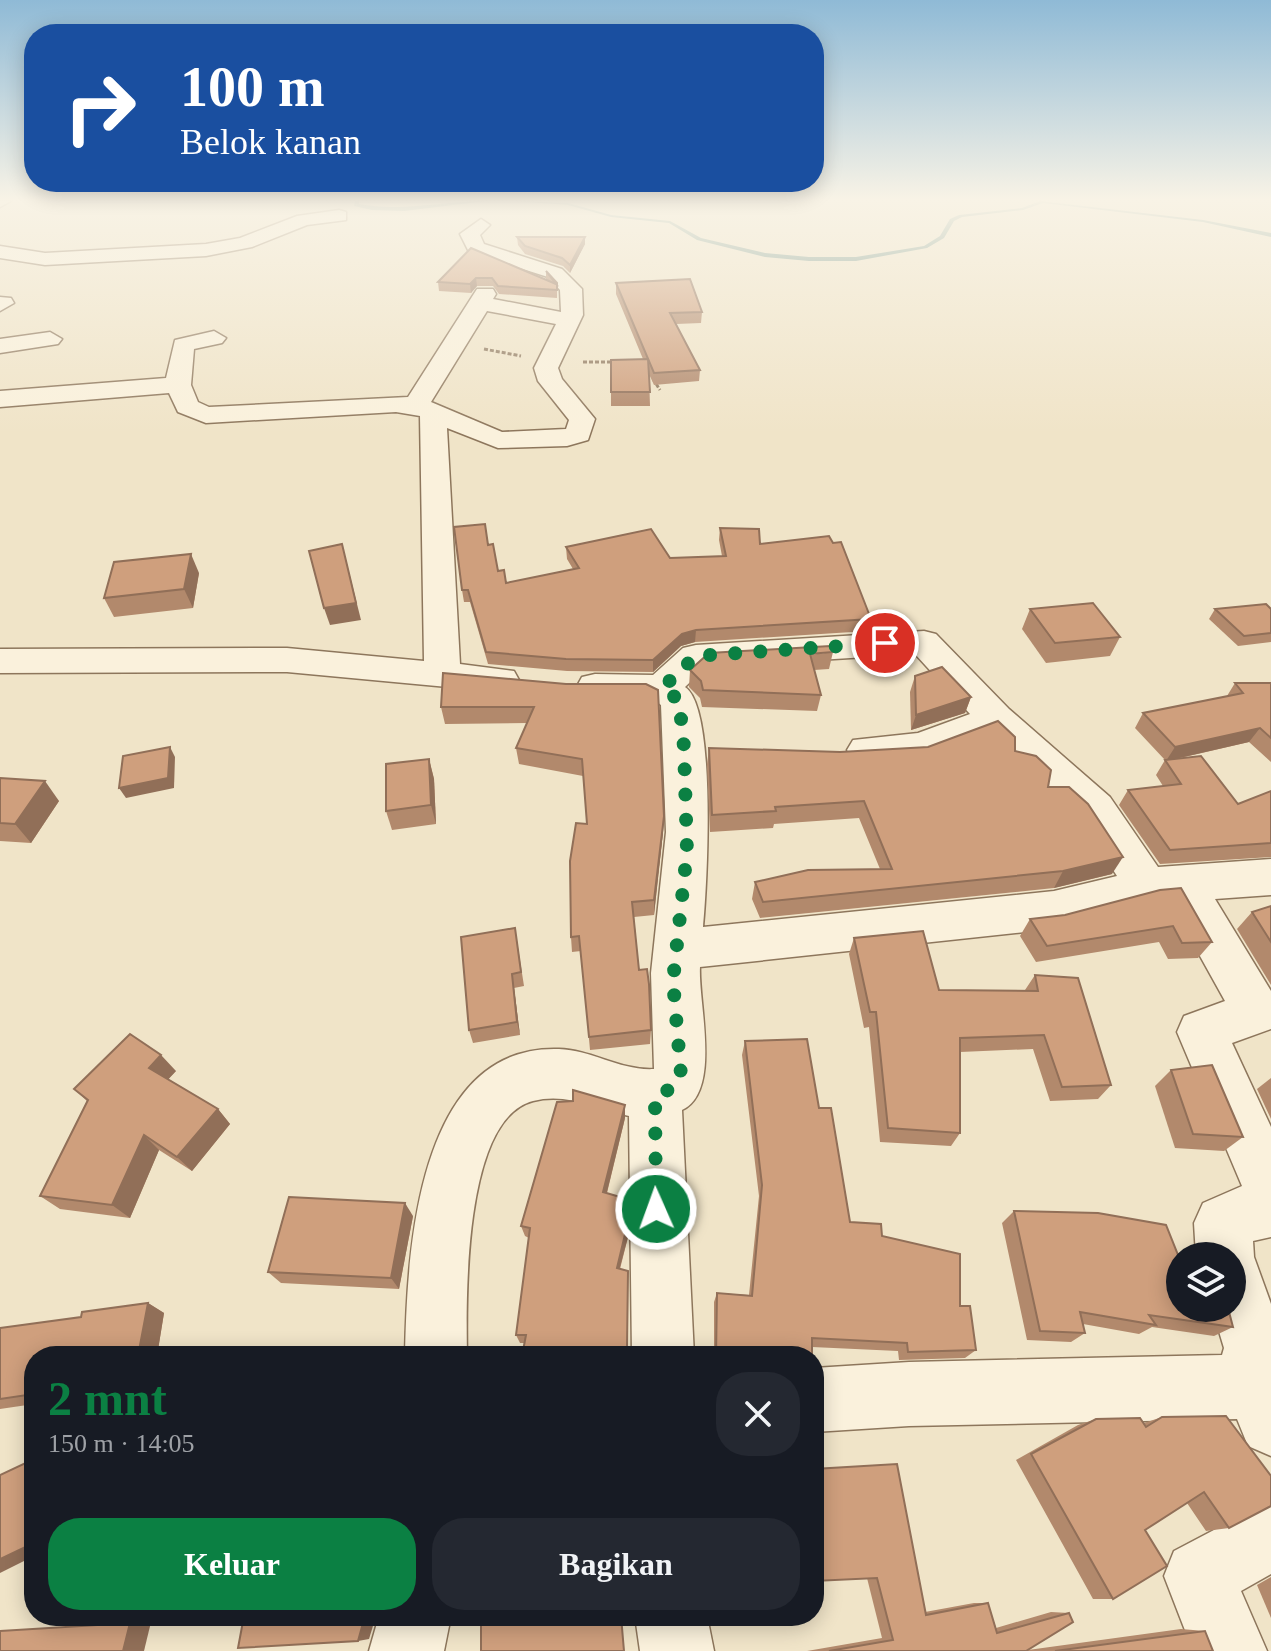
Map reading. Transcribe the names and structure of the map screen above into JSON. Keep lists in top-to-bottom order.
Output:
{
  "page": {
    "turn": ["100 m", "Belok kanan"],
    "heading": ["2 mnt", "150 m · 14:05"],
    "buttons": ["Keluar", "Bagikan"]
  }
}
